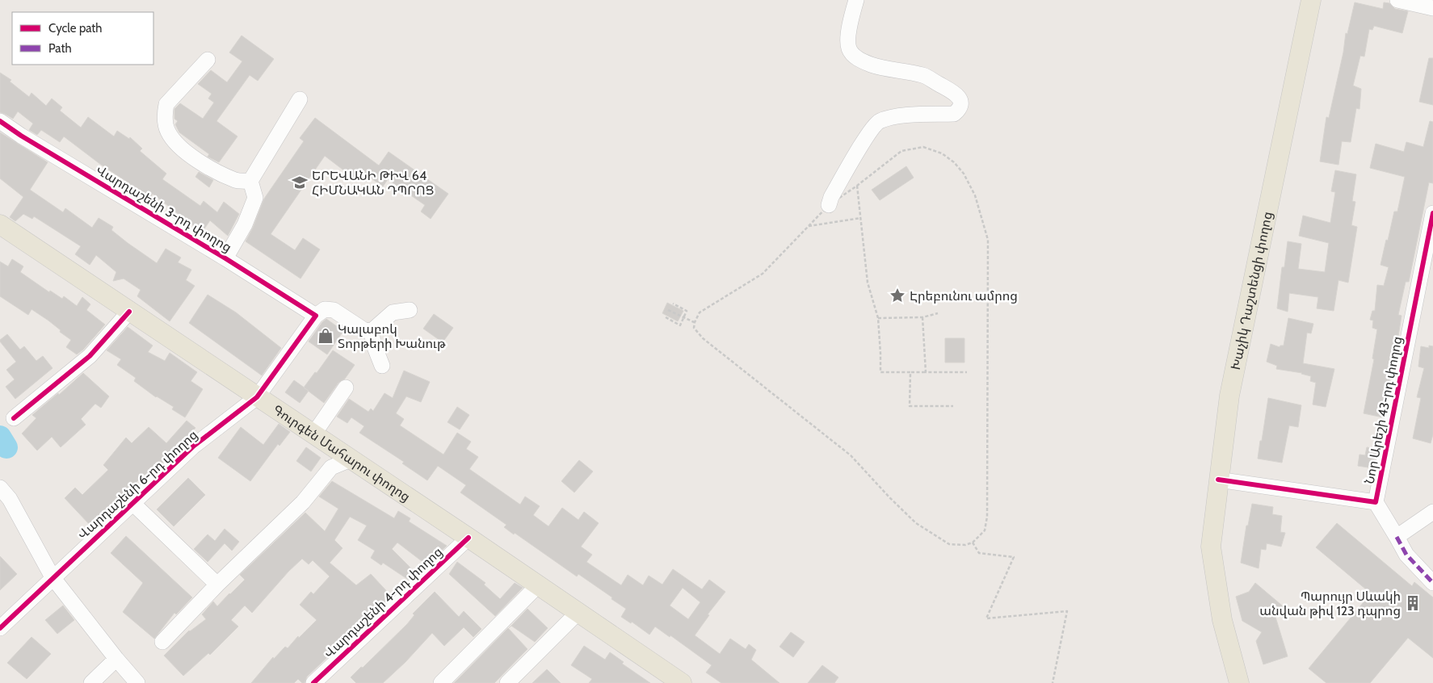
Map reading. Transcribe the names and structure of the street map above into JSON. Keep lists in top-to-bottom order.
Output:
{
  "streets": {
    "main road": ["Խաչիկ Դաշտենցի փողոց", "Գուրգեն Մահարու փողոց"],
    "street": [
      "Վարդաշենի 3-րդ փողոց",
      "Նոր Արեշի 43-րդ փողոց",
      "Վարդաշենի 6-րդ փողոց",
      "Վարդաշենի 4-րդ փողոց"
    ]
  },
  "crossings": [
    ["Վարդաշենի 3-րդ փողոց", "Վարդաշենի 6-րդ փողոց"],
    ["Խաչիկ Դաշտենցի փողոց", "Նոր Արեշի 43-րդ փողոց"],
    ["Գուրգեն Մահարու փողոց", "Վարդաշենի 6-րդ փողոց"],
    ["Գուրգեն Մահարու փողոց", "Վարդաշենի 4-րդ փողոց"]
  ],
  "places": {
    "school or university": ["ԵՐԵՎԱՆԻ ԹԻՎ 64 ՀԻՄՆԱԿԱՆ ԴՊՐՈՑ"],
    "place": ["Էրեբունու ամրոց"],
    "shop": ["Կալաբոկ Տորթերի Խանութ"],
    "building": ["Պարույր Սևակի անվան թիվ 123 դպրոց"]
  },
  "legend": ["Cycle path", "Path"]
}
